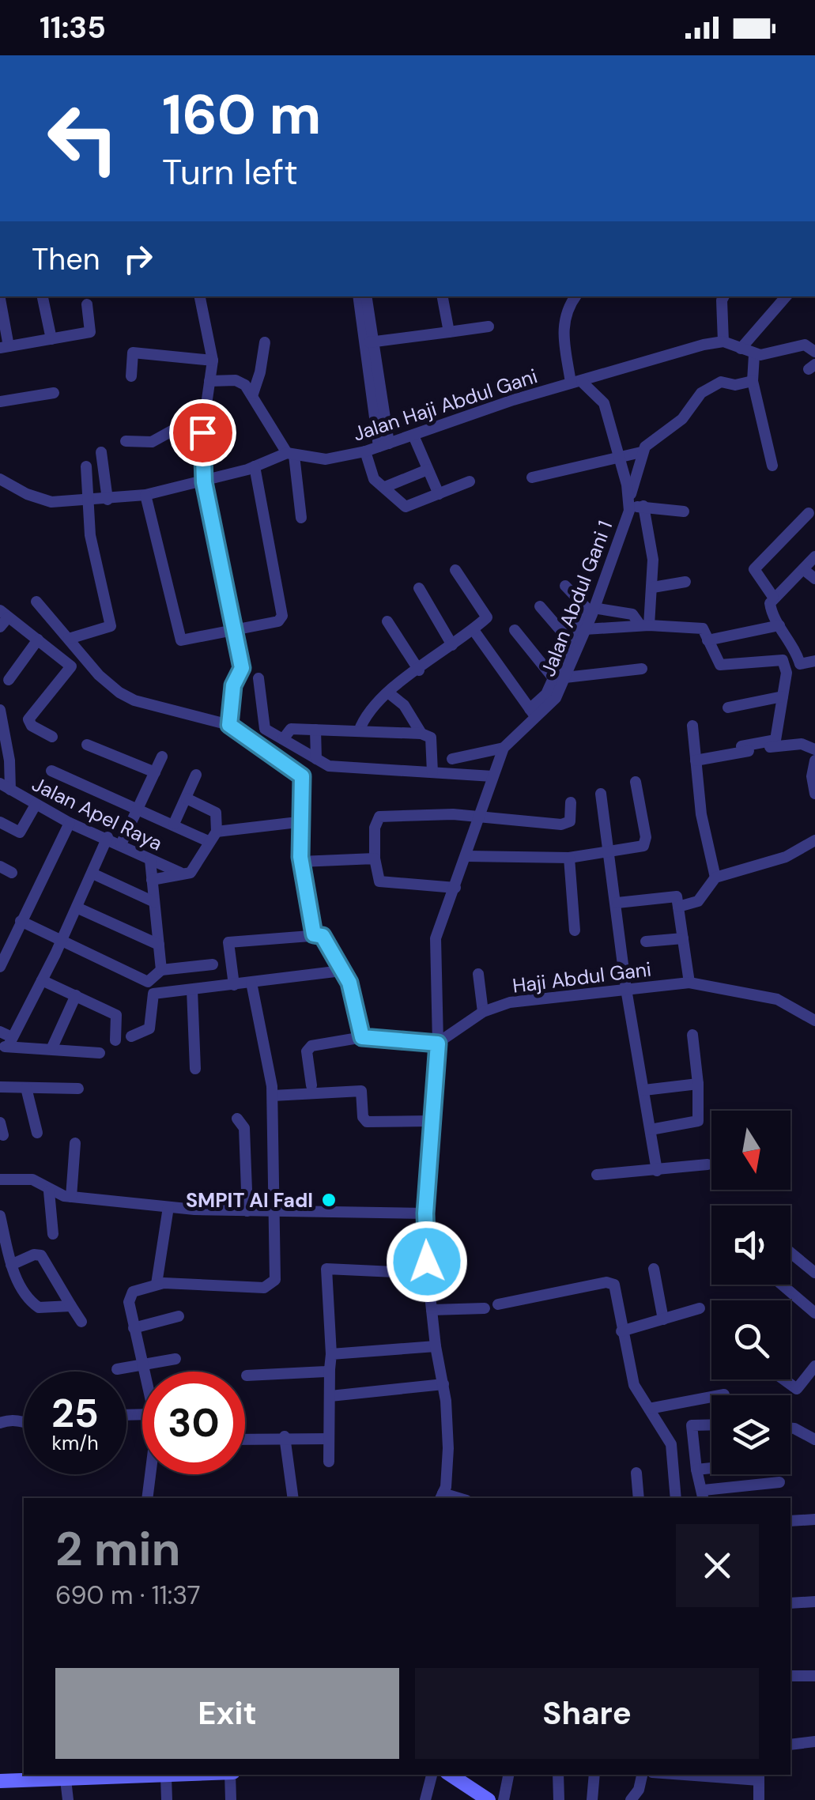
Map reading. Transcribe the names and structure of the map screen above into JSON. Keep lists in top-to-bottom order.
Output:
{
  "streets": {
    "street": [
      "Jalan Haji Abdul Gani",
      "Jalan Abdul Gani 1",
      "Jalan Apel Raya",
      "Haji Abdul Gani"
    ]
  },
  "crossings": [
    ["Jalan Abdul Gani 1", "Haji Abdul Gani"]
  ],
  "places": ["SMPIT Al Fadl"],
  "north": "bottom",
  "page": {
    "status": "11:35",
    "turn": ["160 m", "Turn left"],
    "then": "Then",
    "speed": "25 km/h",
    "limit": "30",
    "heading": ["2 min", "690 m · 11:37"],
    "buttons": ["Exit", "Share"]
  }
}
